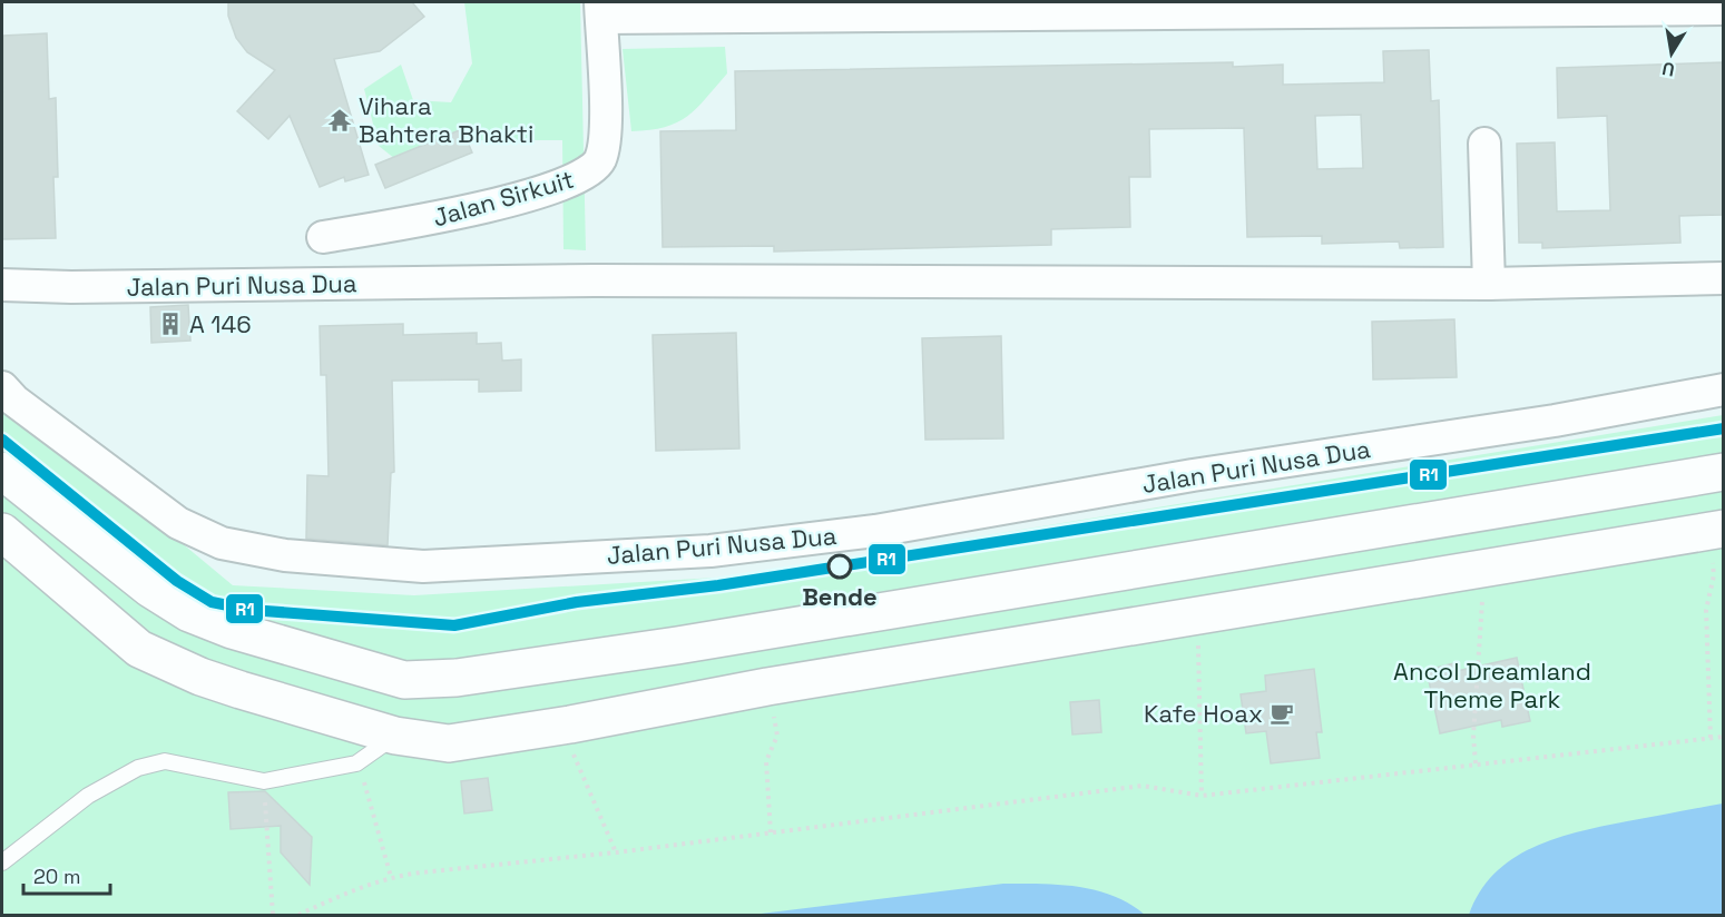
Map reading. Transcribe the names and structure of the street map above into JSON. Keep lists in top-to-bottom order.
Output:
{
  "streets": {
    "street": ["Jalan Sirkuit", "Jalan Puri Nusa Dua"]
  },
  "parks": ["Ancol Dreamland Theme Park"],
  "places": {
    "temple": ["Vihara Bahtera Bhakti"],
    "building": ["A 146"],
    "other": ["Bende"],
    "cafe": ["Kafe Hoax"]
  },
  "lines": ["transit line R1"],
  "scale_bar": "20 m",
  "north": "bottom"
}
